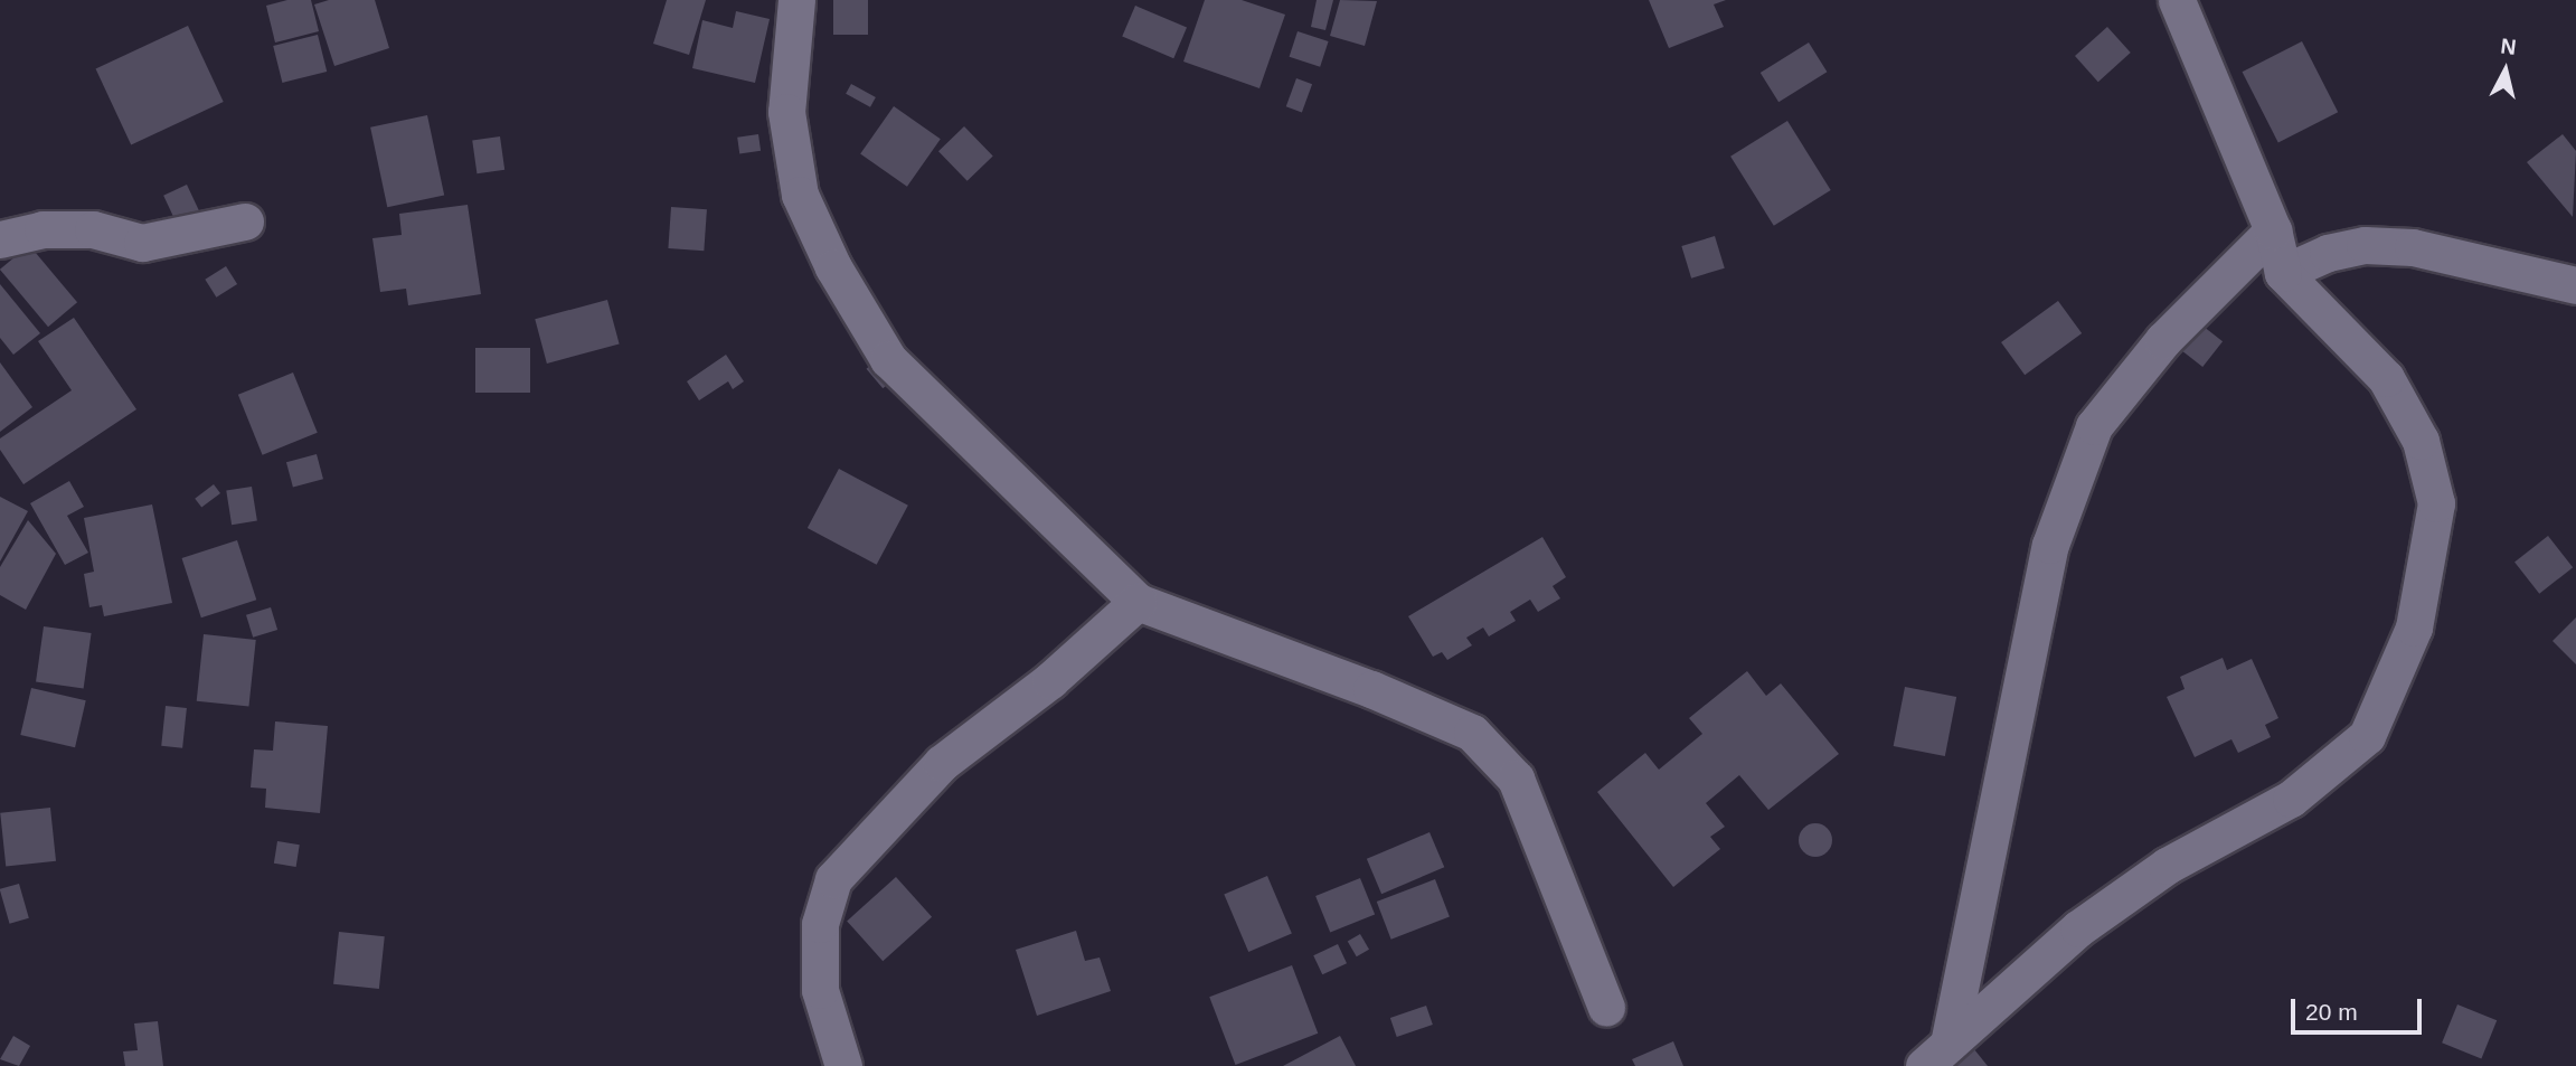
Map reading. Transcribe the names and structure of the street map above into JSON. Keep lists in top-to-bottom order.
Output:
{
  "scale_bar": "20 m",
  "north": "top"
}
